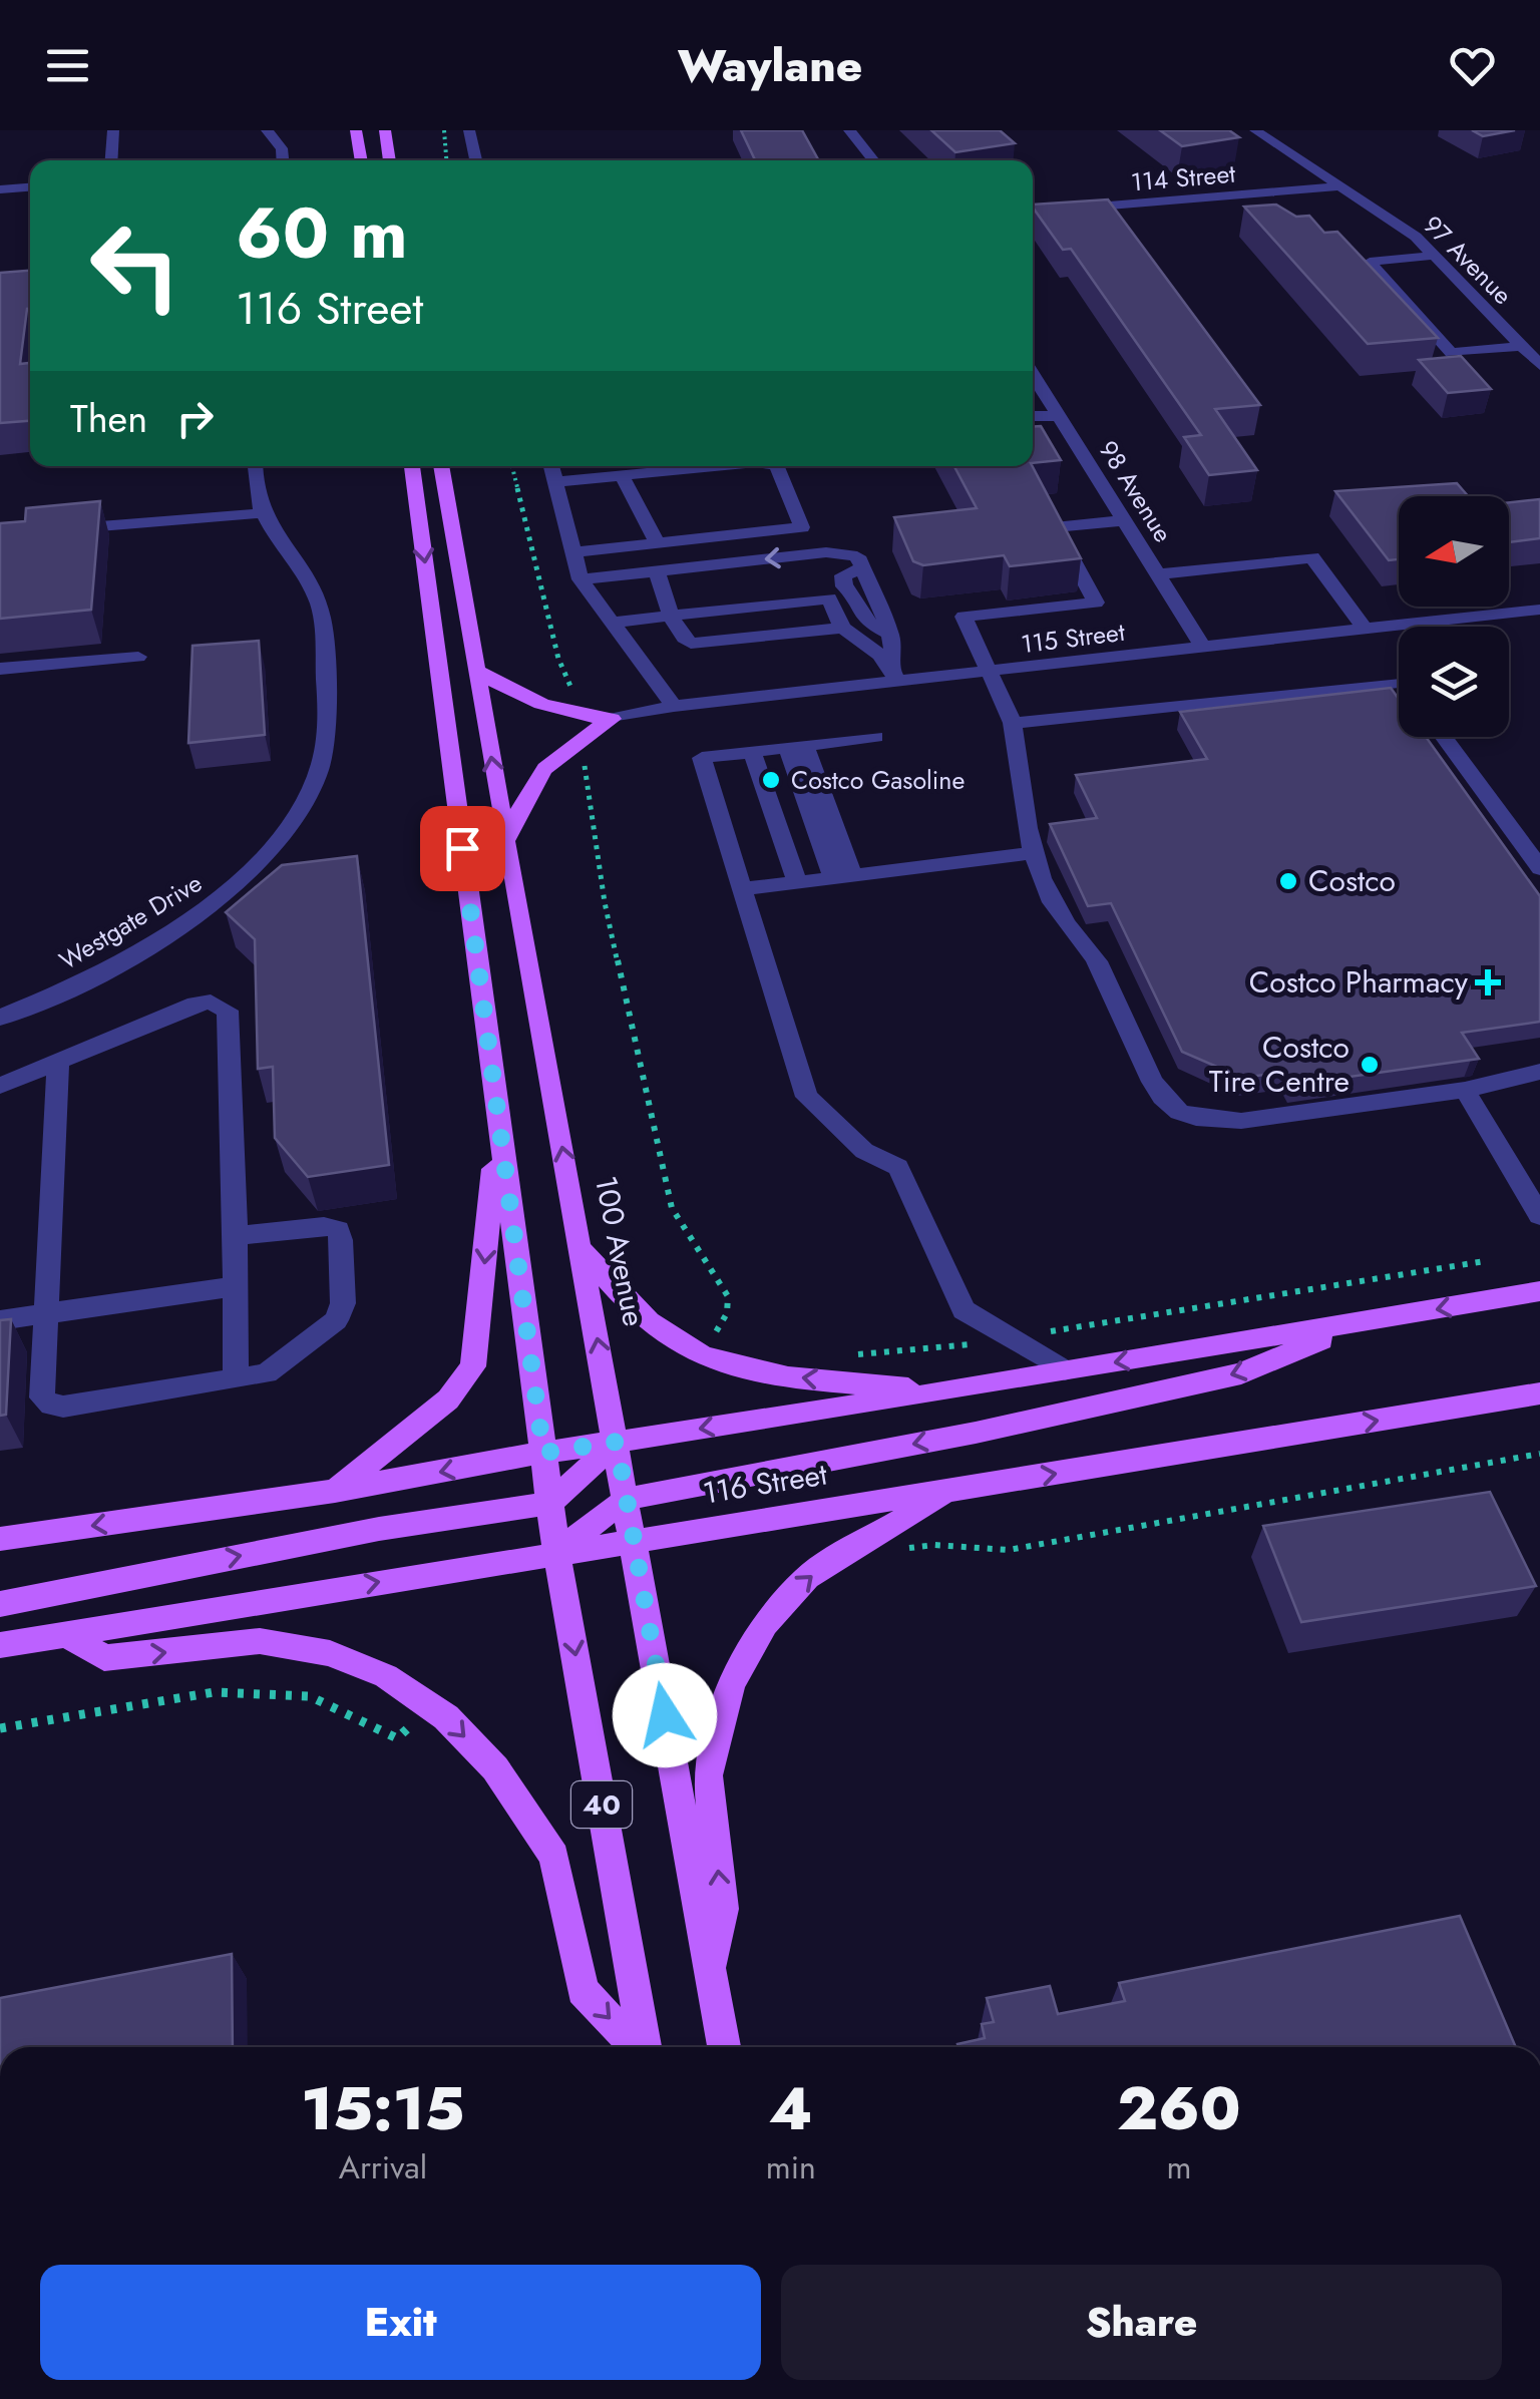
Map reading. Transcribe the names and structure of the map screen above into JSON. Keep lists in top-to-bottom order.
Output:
{
  "streets": {
    "main road": ["100 Avenue", "116 Street", "40"],
    "street": [
      "114 Street",
      "97 Avenue",
      "98 Avenue",
      "115 Street",
      "Westgate Drive"
    ]
  },
  "crossings": [
    ["114 Street", "97 Avenue"],
    ["98 Avenue", "115 Street"],
    ["100 Avenue", "116 Street"],
    ["116 Street", "40"]
  ],
  "places": {
    "other": ["Costco Gasoline", "Costco", "Costco Tire Centre"],
    "health": ["Costco Pharmacy"]
  },
  "north": "left",
  "page": {
    "header": "Waylane",
    "turn": ["60 m", "116 Street"],
    "then": "Then",
    "eta": [
      "15:15",
      "Arrival",
      "4",
      "min",
      "260",
      "m"
    ],
    "buttons": ["Exit", "Share"]
  }
}
